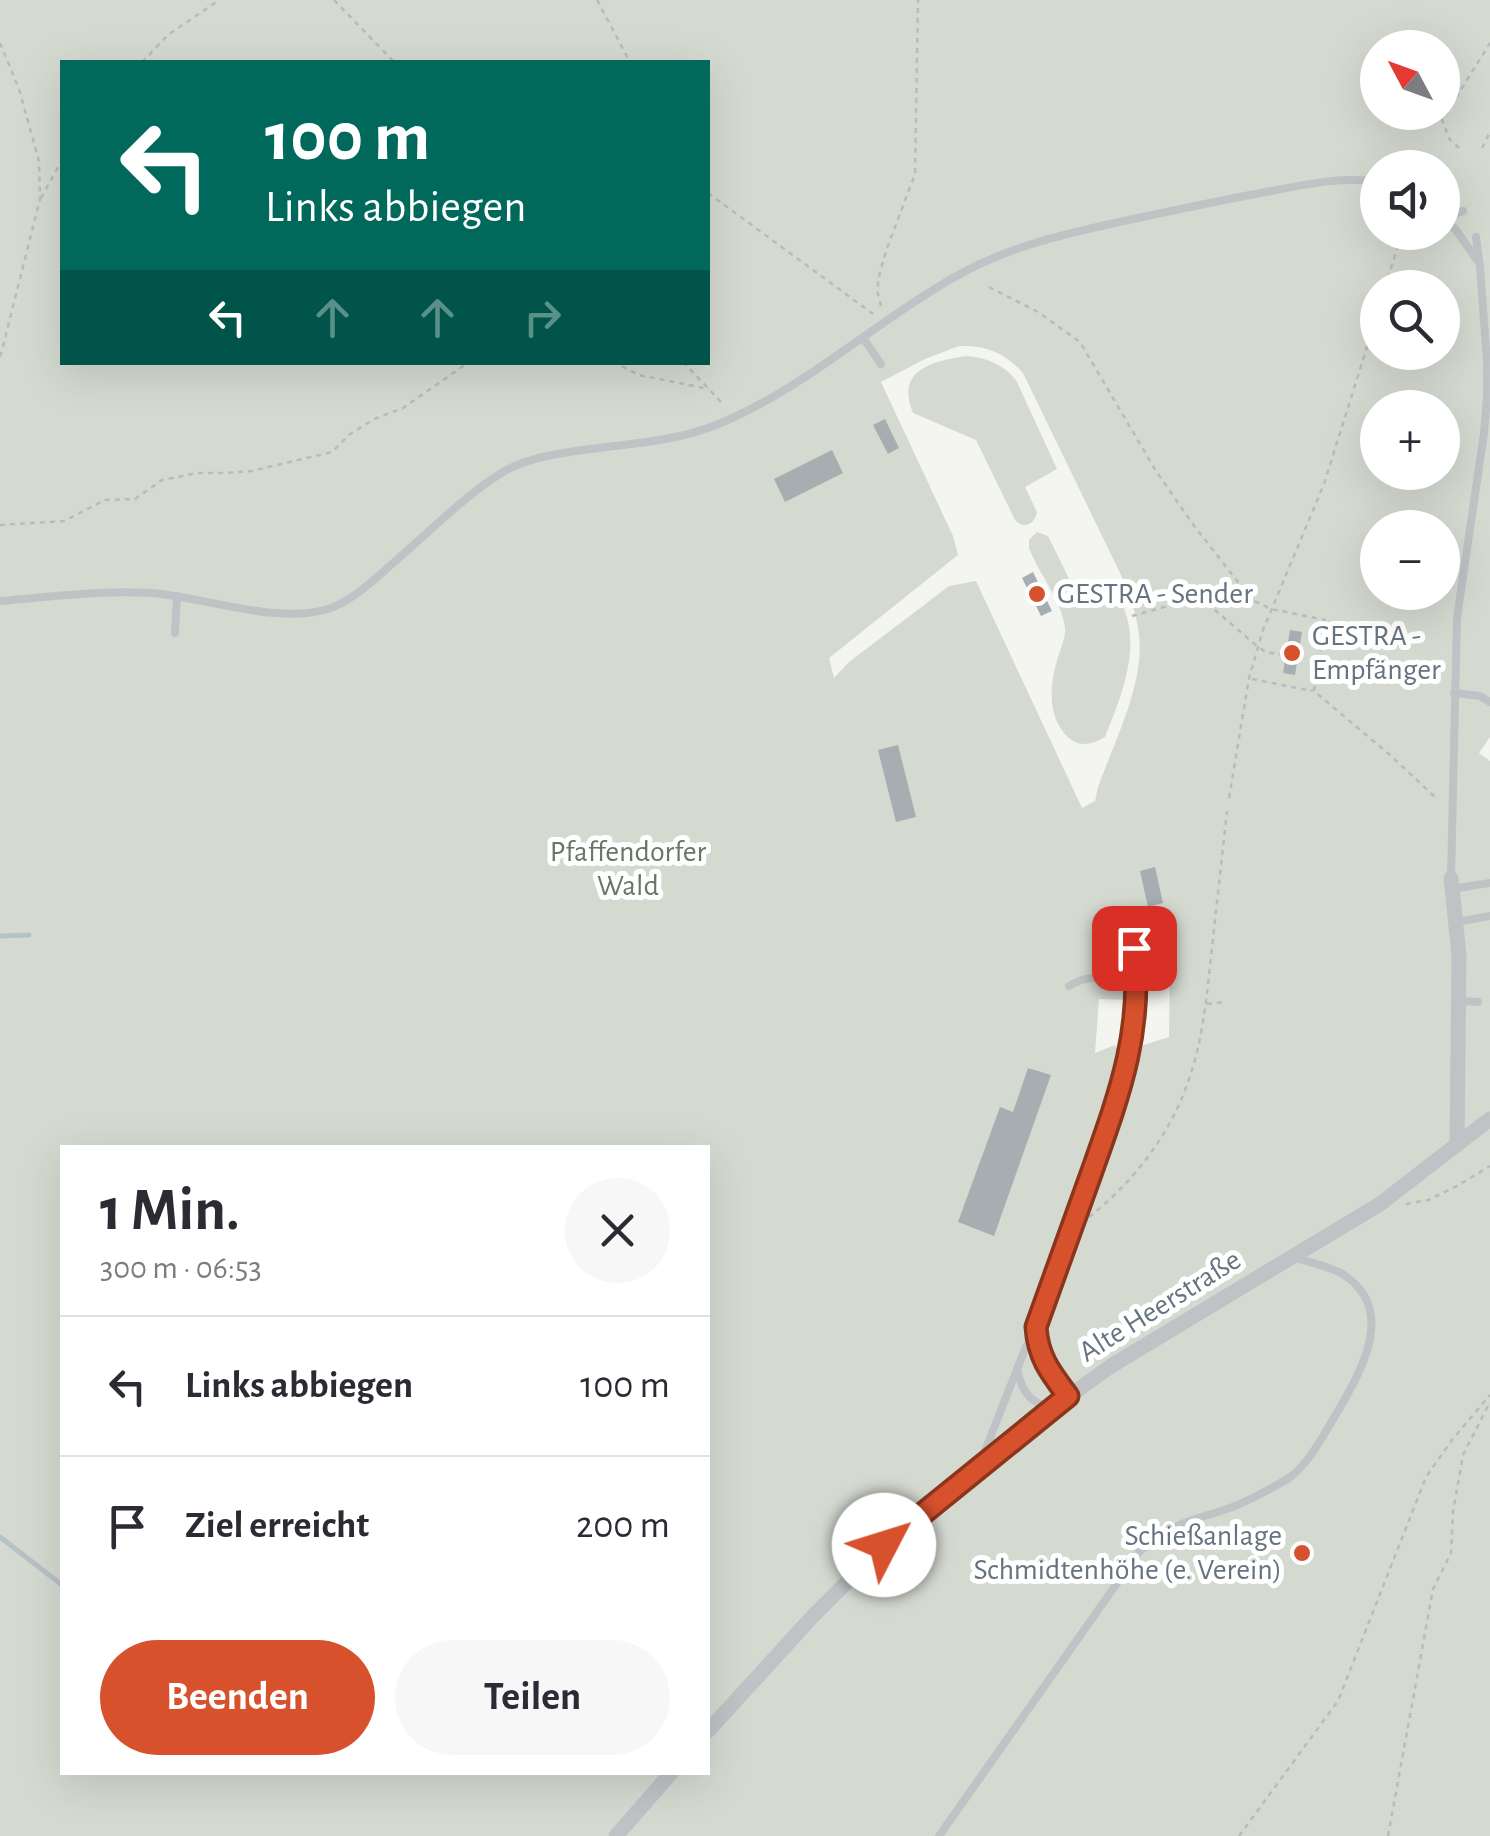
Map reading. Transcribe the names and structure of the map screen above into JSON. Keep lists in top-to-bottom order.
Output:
{
  "streets": {
    "street": ["Alte Heerstraße"]
  },
  "parks": ["Pfaffendorfer Wald"],
  "places": ["GESTRA - Sender", "GESTRA - Empfänger", "Schießanlage Schmidtenhöhe (e. Verein)"],
  "north": "top left",
  "page": {
    "map_buttons": ["+", "−"],
    "turn": ["100 m", "Links abbiegen"],
    "heading": ["1 Min.", "300 m · 06:53"],
    "list": [
      {
        "name": "Links abbiegen",
        "value": "100 m"
      },
      {
        "name": "Ziel erreicht",
        "value": "200 m"
      }
    ],
    "buttons": ["Beenden", "Teilen"]
  }
}
